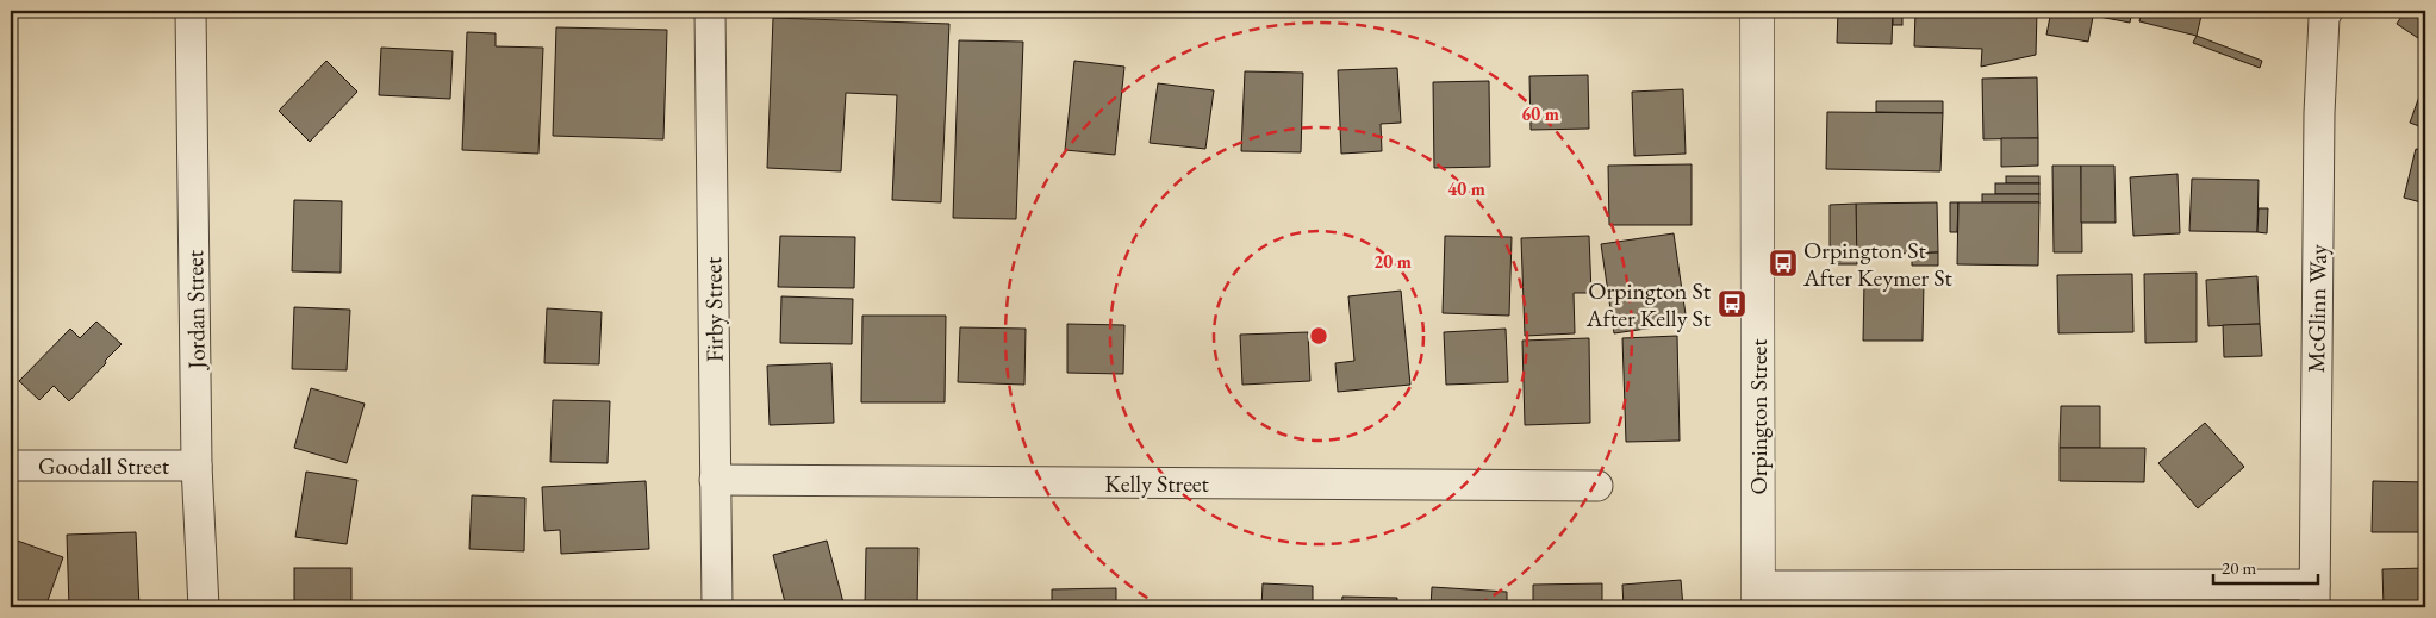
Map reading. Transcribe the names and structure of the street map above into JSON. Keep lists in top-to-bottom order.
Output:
{
  "streets": {
    "street": [
      "McGlinn Way",
      "Jordan Street",
      "Firby Street",
      "Orpington Street",
      "Goodall Street",
      "Kelly Street"
    ]
  },
  "crossings": [
    ["Jordan Street", "Goodall Street"],
    ["Firby Street", "Kelly Street"]
  ],
  "places": {
    "bus stop": ["Orpington St After Keymer St", "Orpington St After Kelly St"]
  },
  "scale_bar": "20 m",
  "rings": ["60 m", "40 m", "20 m"]
}
